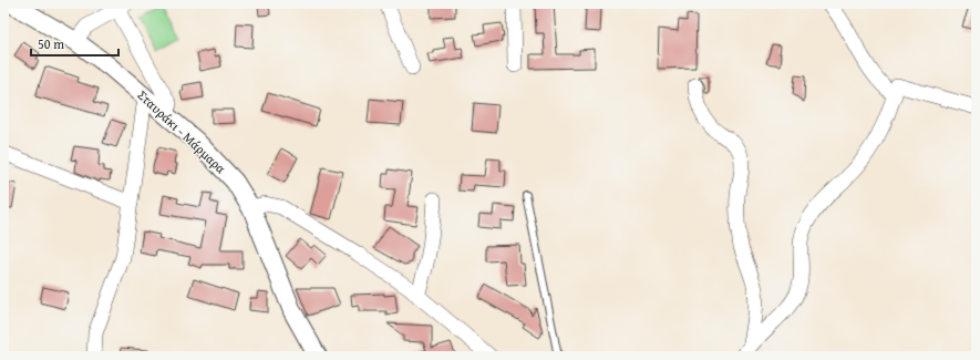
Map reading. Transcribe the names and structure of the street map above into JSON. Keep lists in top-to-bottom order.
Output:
{
  "streets": {
    "street": ["Σταυράκι - Μάρμαρα"]
  },
  "scale_bar": "50 m"
}
